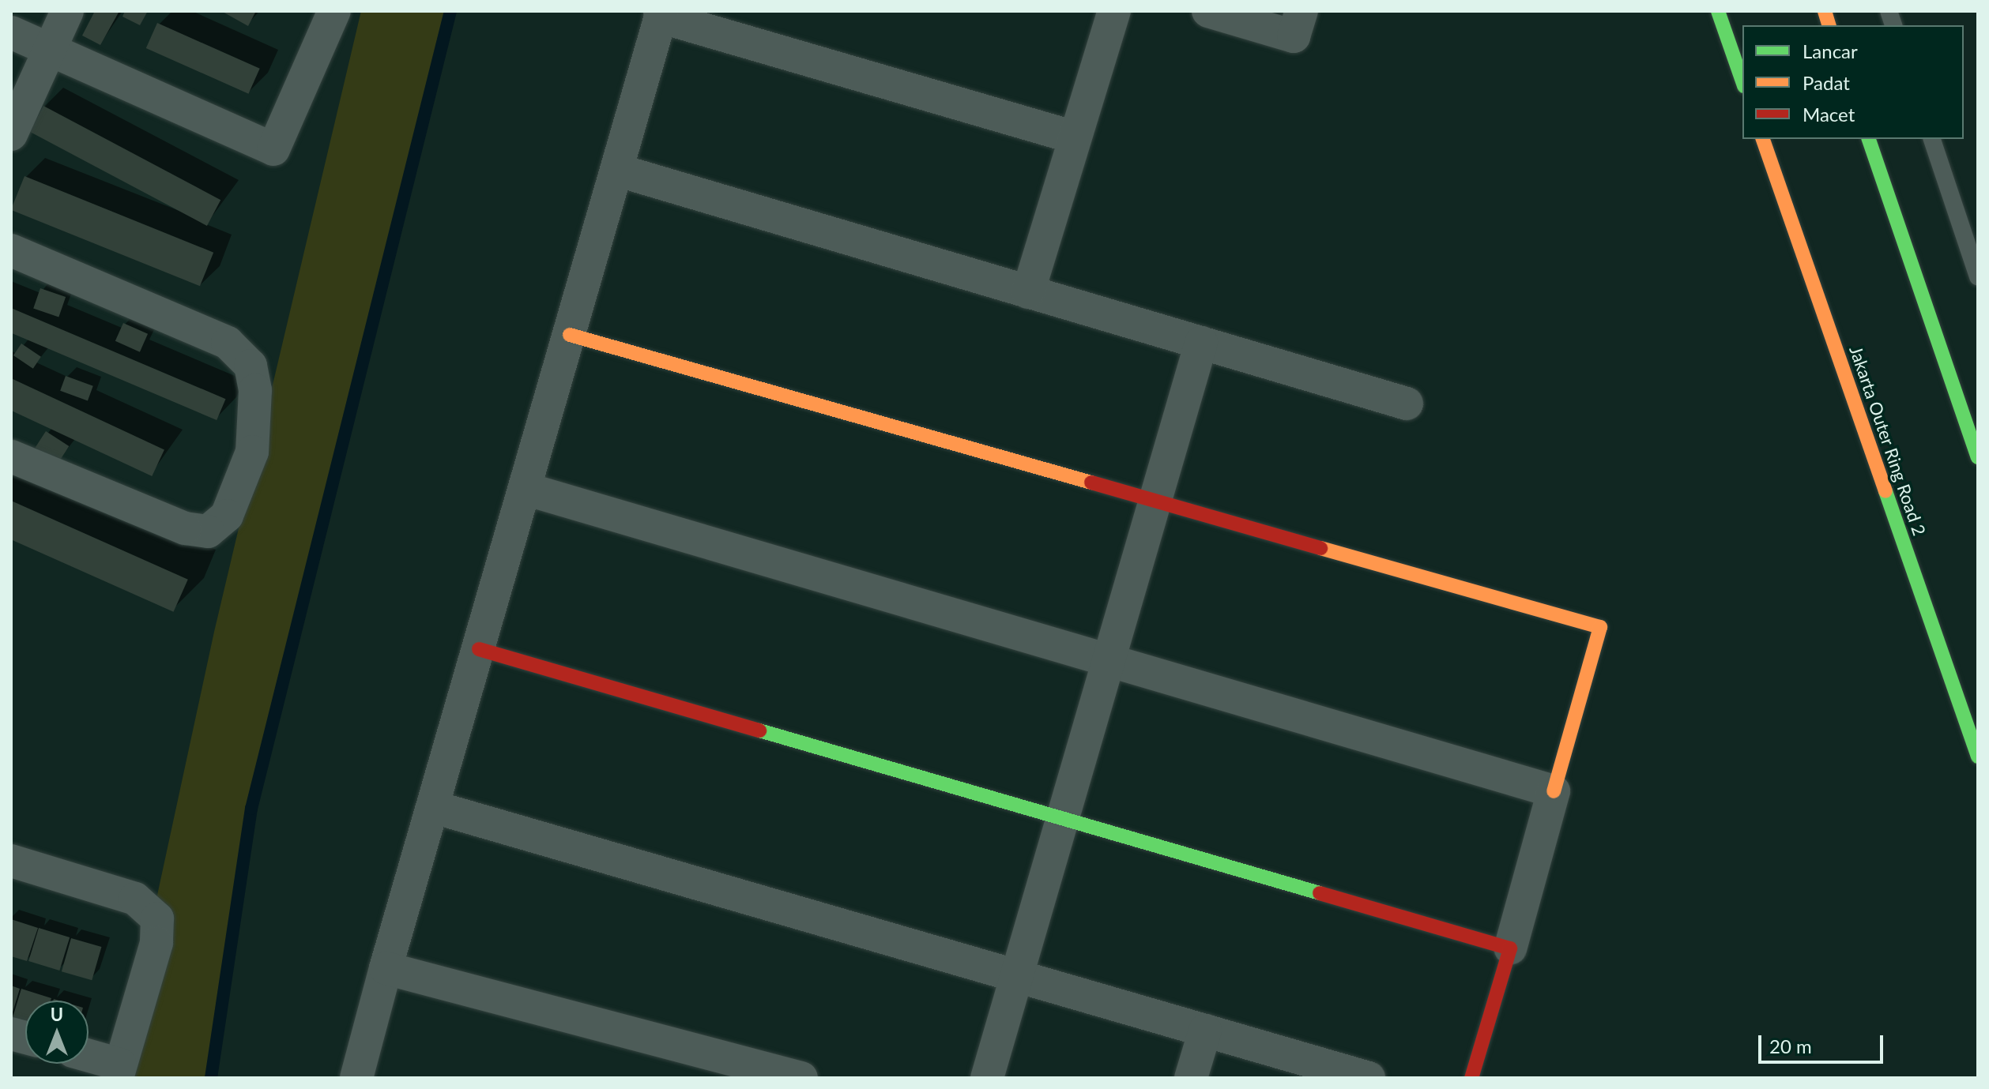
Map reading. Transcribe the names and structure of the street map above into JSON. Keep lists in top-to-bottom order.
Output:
{
  "streets": {
    "main road": ["Jakarta Outer Ring Road 2"]
  },
  "legend": ["Lancar", "Padat", "Macet"],
  "scale_bar": "20 m",
  "north": "top"
}
